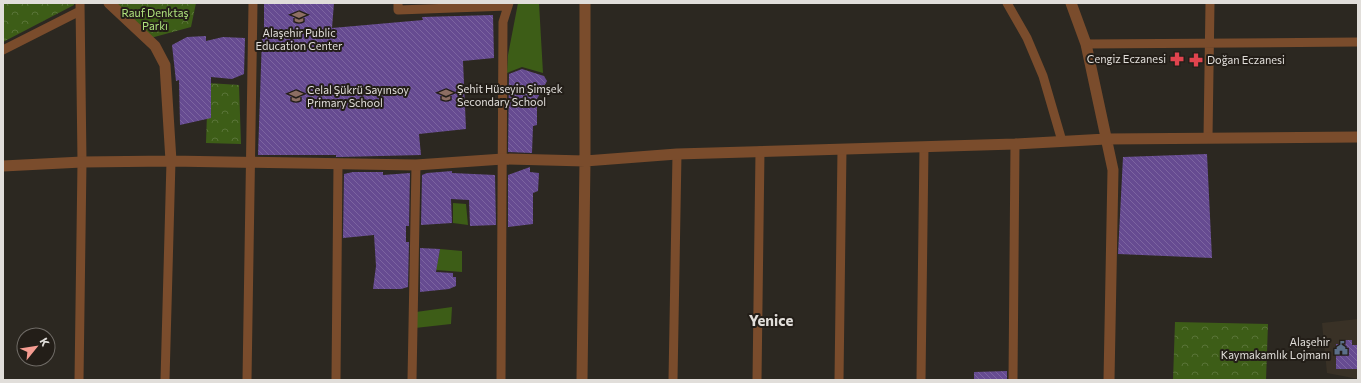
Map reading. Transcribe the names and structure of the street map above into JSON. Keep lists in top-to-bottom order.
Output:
{
  "districts": ["Yenice"],
  "parks": ["Rauf Denktaş Parkı"],
  "places": {
    "school or university": ["Alaşehir Public Education Center", "Şehit Hüseyin Şimşek Secondary School", "Celal Şükrü Sayınsoy Primary School"],
    "pharmacy": ["Cengiz Eczanesi", "Doğan Eczanesi"],
    "public building": ["Alaşehir Kaymakamlık Lojmanı"]
  },
  "north": "top right"
}
